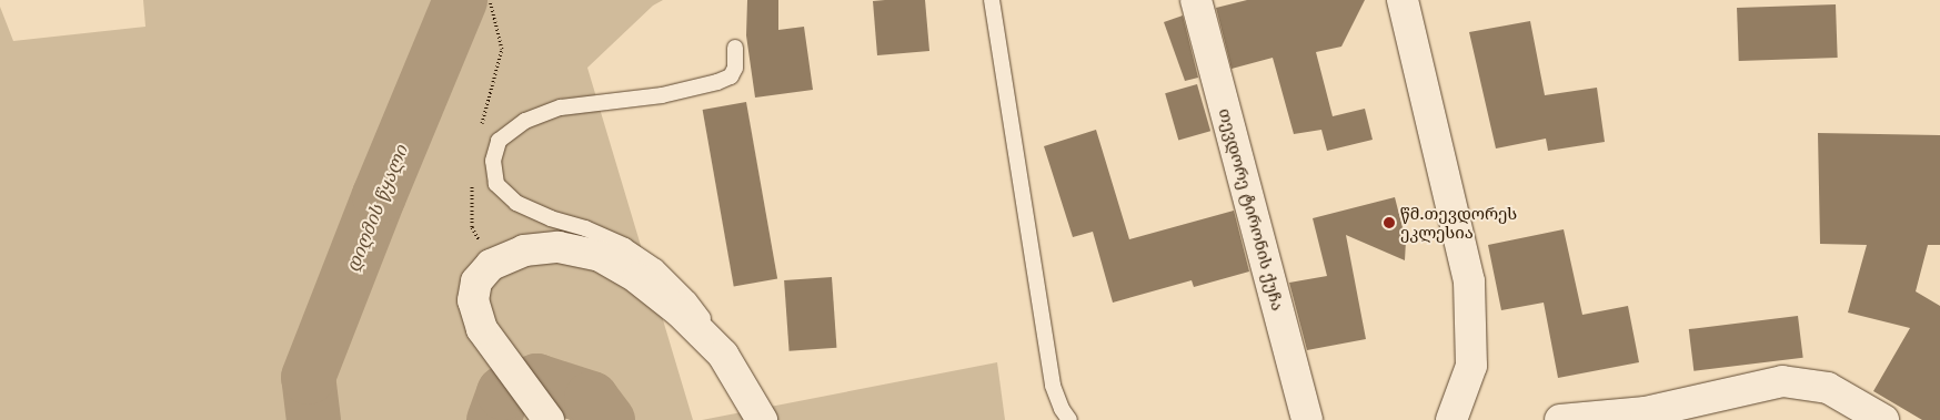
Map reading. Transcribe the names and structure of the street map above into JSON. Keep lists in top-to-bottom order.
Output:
{
  "streets": {
    "street": ["თევდორე ტირონის ქუჩა"]
  },
  "water": ["დიღმის წყალი"],
  "places": ["წმ.თევდორეს ეკლესია"]
}
